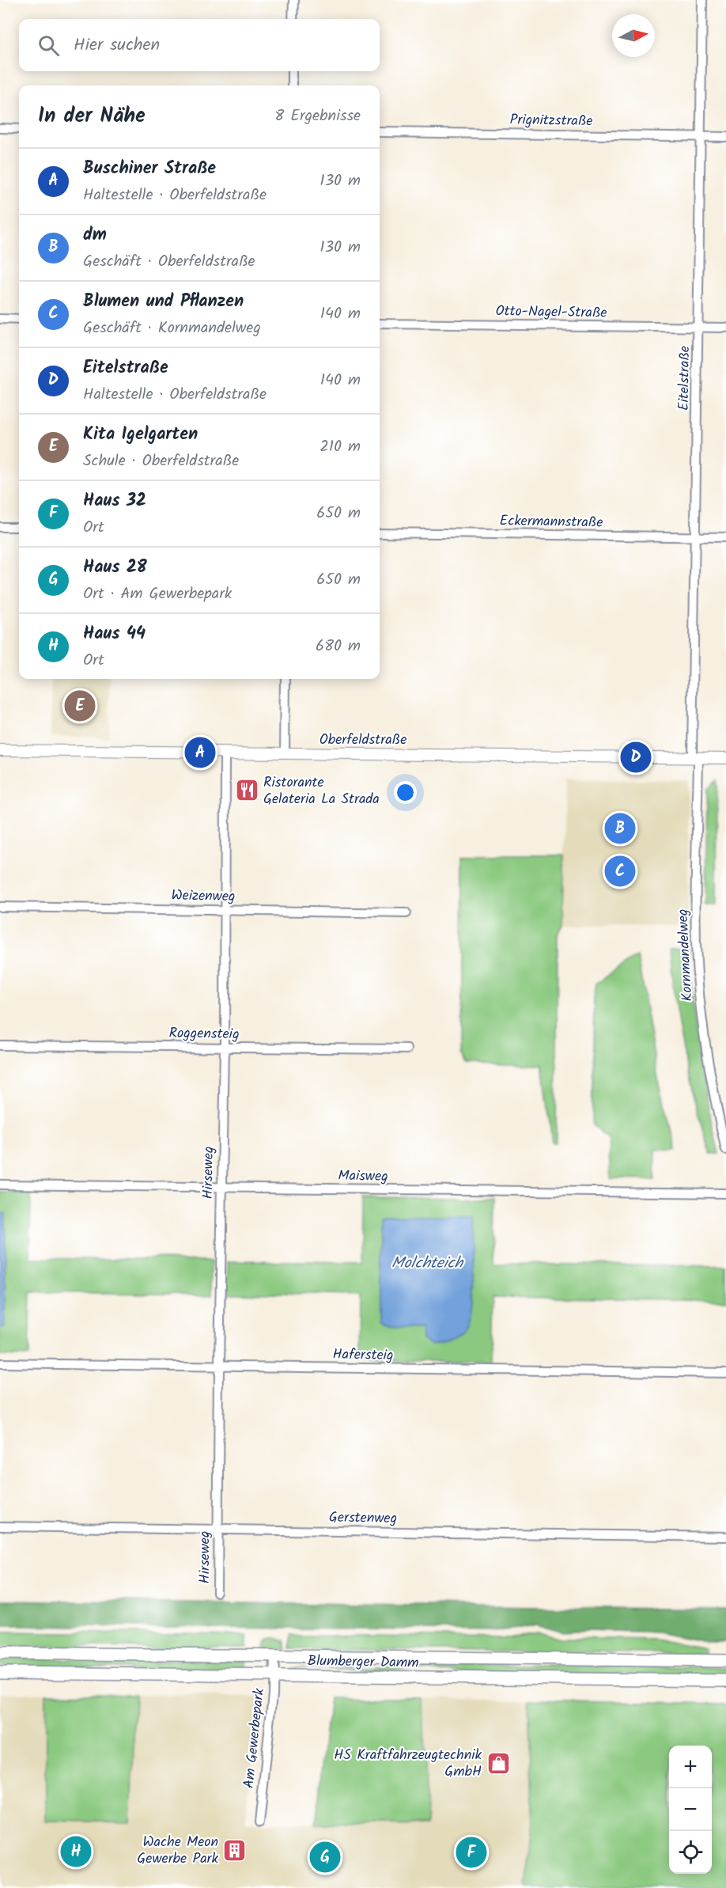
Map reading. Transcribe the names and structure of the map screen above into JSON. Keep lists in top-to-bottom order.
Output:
{
  "streets": {
    "main road": ["Blumberger Damm"],
    "street": [
      "Prignitzstraße",
      "Otto-Nagel-Straße",
      "Eitelstraße",
      "Eckermannstraße",
      "Oberfeldstraße",
      "Weizenweg",
      "Kornmandelweg",
      "Roggensteig",
      "Hirseweg",
      "Maisweg",
      "Hafersteig",
      "Gerstenweg",
      "Am Gewerbepark"
    ]
  },
  "crossings": [
    ["Prignitzstraße", "Eitelstraße"],
    ["Otto-Nagel-Straße", "Eitelstraße"],
    ["Eitelstraße", "Eckermannstraße"],
    ["Eitelstraße", "Oberfeldstraße"],
    ["Eitelstraße", "Kornmandelweg"],
    ["Oberfeldstraße", "Kornmandelweg"],
    ["Oberfeldstraße", "Hirseweg"],
    ["Weizenweg", "Hirseweg"],
    ["Roggensteig", "Hirseweg"],
    ["Hirseweg", "Maisweg"],
    ["Hirseweg", "Hafersteig"],
    ["Hirseweg", "Gerstenweg"],
    ["Blumberger Damm", "Am Gewerbepark"]
  ],
  "water": ["Molchteich"],
  "places": {
    "restaurant": ["Ristorante Gelateria La Strada"],
    "shop": ["HS Kraftfahrzeugtechnik GmbH"],
    "building": ["Wache Meon Gewerbe Park"]
  },
  "north": "right",
  "page": {
    "search": "Hier suchen",
    "heading": ["In der Nähe", "8 Ergebnisse"],
    "list": [
      {
        "mark": "A",
        "name": "Buschiner Straße",
        "note": "Haltestelle · Oberfeldstraße",
        "value": "130 m"
      },
      {
        "mark": "B",
        "name": "dm",
        "note": "Geschäft · Oberfeldstraße",
        "value": "130 m"
      },
      {
        "mark": "C",
        "name": "Blumen und Pflanzen",
        "note": "Geschäft · Kornmandelweg",
        "value": "140 m"
      },
      {
        "mark": "D",
        "name": "Eitelstraße",
        "note": "Haltestelle · Oberfeldstraße",
        "value": "140 m"
      },
      {
        "mark": "E",
        "name": "Kita Igelgarten",
        "note": "Schule · Oberfeldstraße",
        "value": "210 m"
      },
      {
        "mark": "F",
        "name": "Haus 32",
        "note": "Ort",
        "value": "650 m"
      },
      {
        "mark": "G",
        "name": "Haus 28",
        "note": "Ort · Am Gewerbepark",
        "value": "650 m"
      },
      {
        "mark": "H",
        "name": "Haus 44",
        "note": "Ort",
        "value": "680 m"
      }
    ],
    "pins": [
      "E",
      "A",
      "D",
      "B",
      "C",
      "H",
      "F",
      "G"
    ],
    "map_buttons": ["+", "−"]
  }
}
